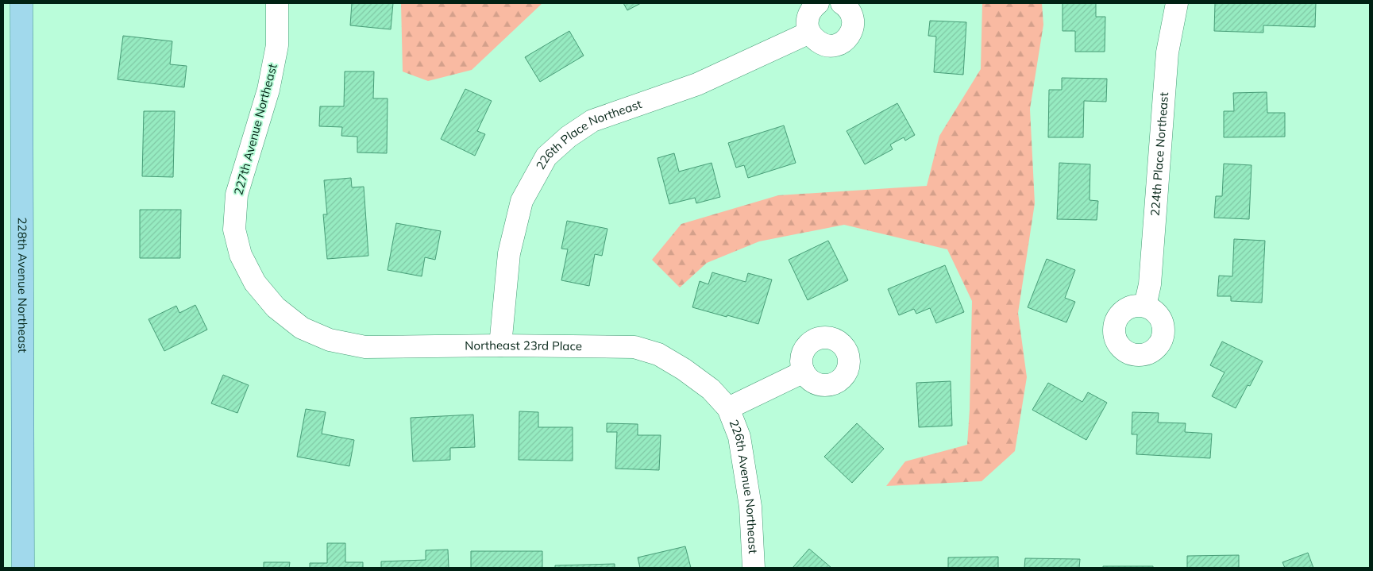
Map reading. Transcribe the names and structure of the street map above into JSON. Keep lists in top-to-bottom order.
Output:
{
  "streets": {
    "main road": ["228th Avenue Northeast"],
    "street": [
      "227th Avenue Northeast",
      "226th Place Northeast",
      "224th Place Northeast",
      "Northeast 23rd Place",
      "226th Avenue Northeast"
    ]
  },
  "crossings": [
    ["227th Avenue Northeast", "Northeast 23rd Place"],
    ["226th Place Northeast", "Northeast 23rd Place"],
    ["Northeast 23rd Place", "226th Avenue Northeast"]
  ]
}
